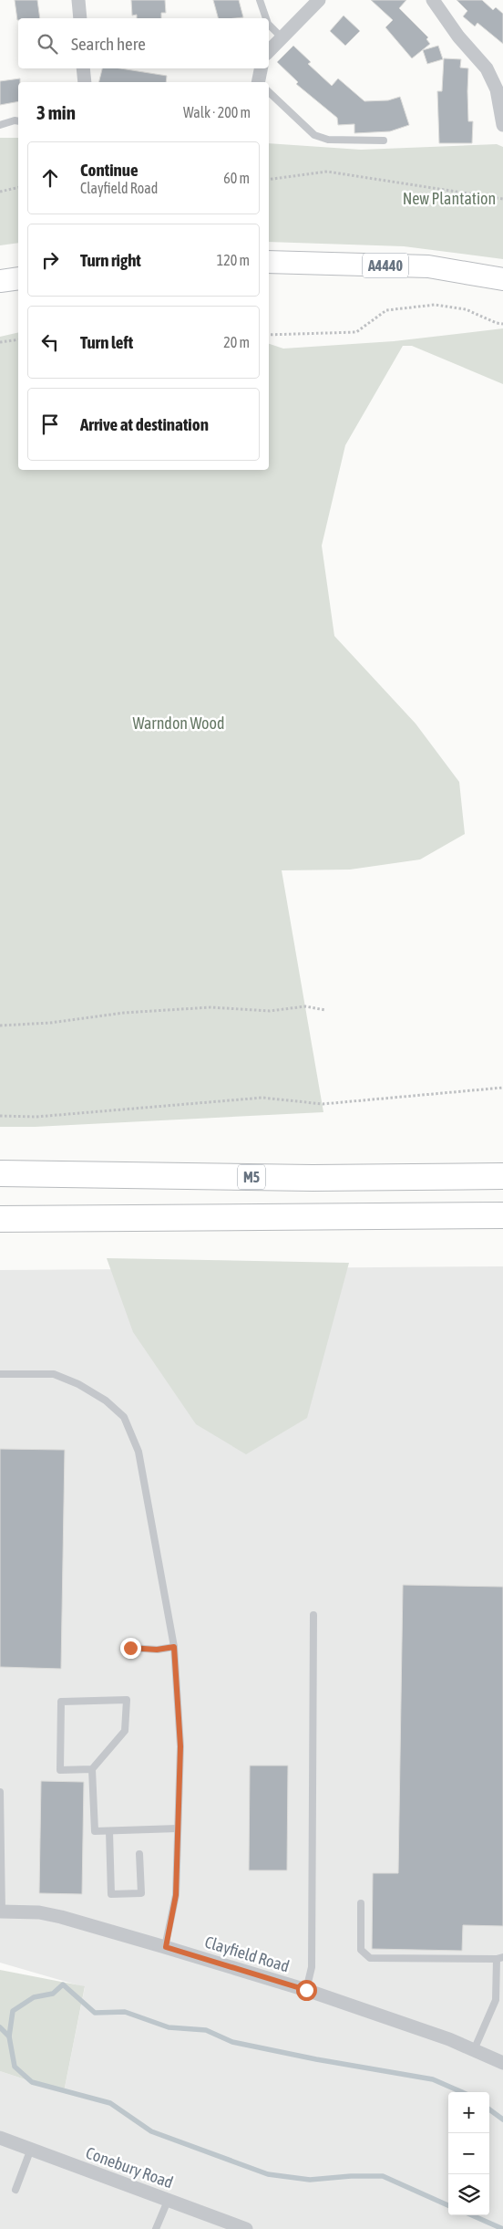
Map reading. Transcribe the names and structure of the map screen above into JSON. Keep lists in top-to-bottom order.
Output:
{
  "streets": {
    "highway": ["M5"],
    "main road": ["A4440"],
    "street": ["Clayfield Road", "Conebury Road"]
  },
  "parks": ["New Plantation", "Warndon Wood"],
  "page": {
    "search": "Search here",
    "heading": ["3 min", "Walk · 200 m"],
    "list": [
      ["Continue", "Clayfield Road", "60 m"],
      ["Turn right", "120 m"],
      ["Turn left", "20 m"],
      "Arrive at destination"
    ],
    "map_buttons": ["+", "−"]
  }
}
